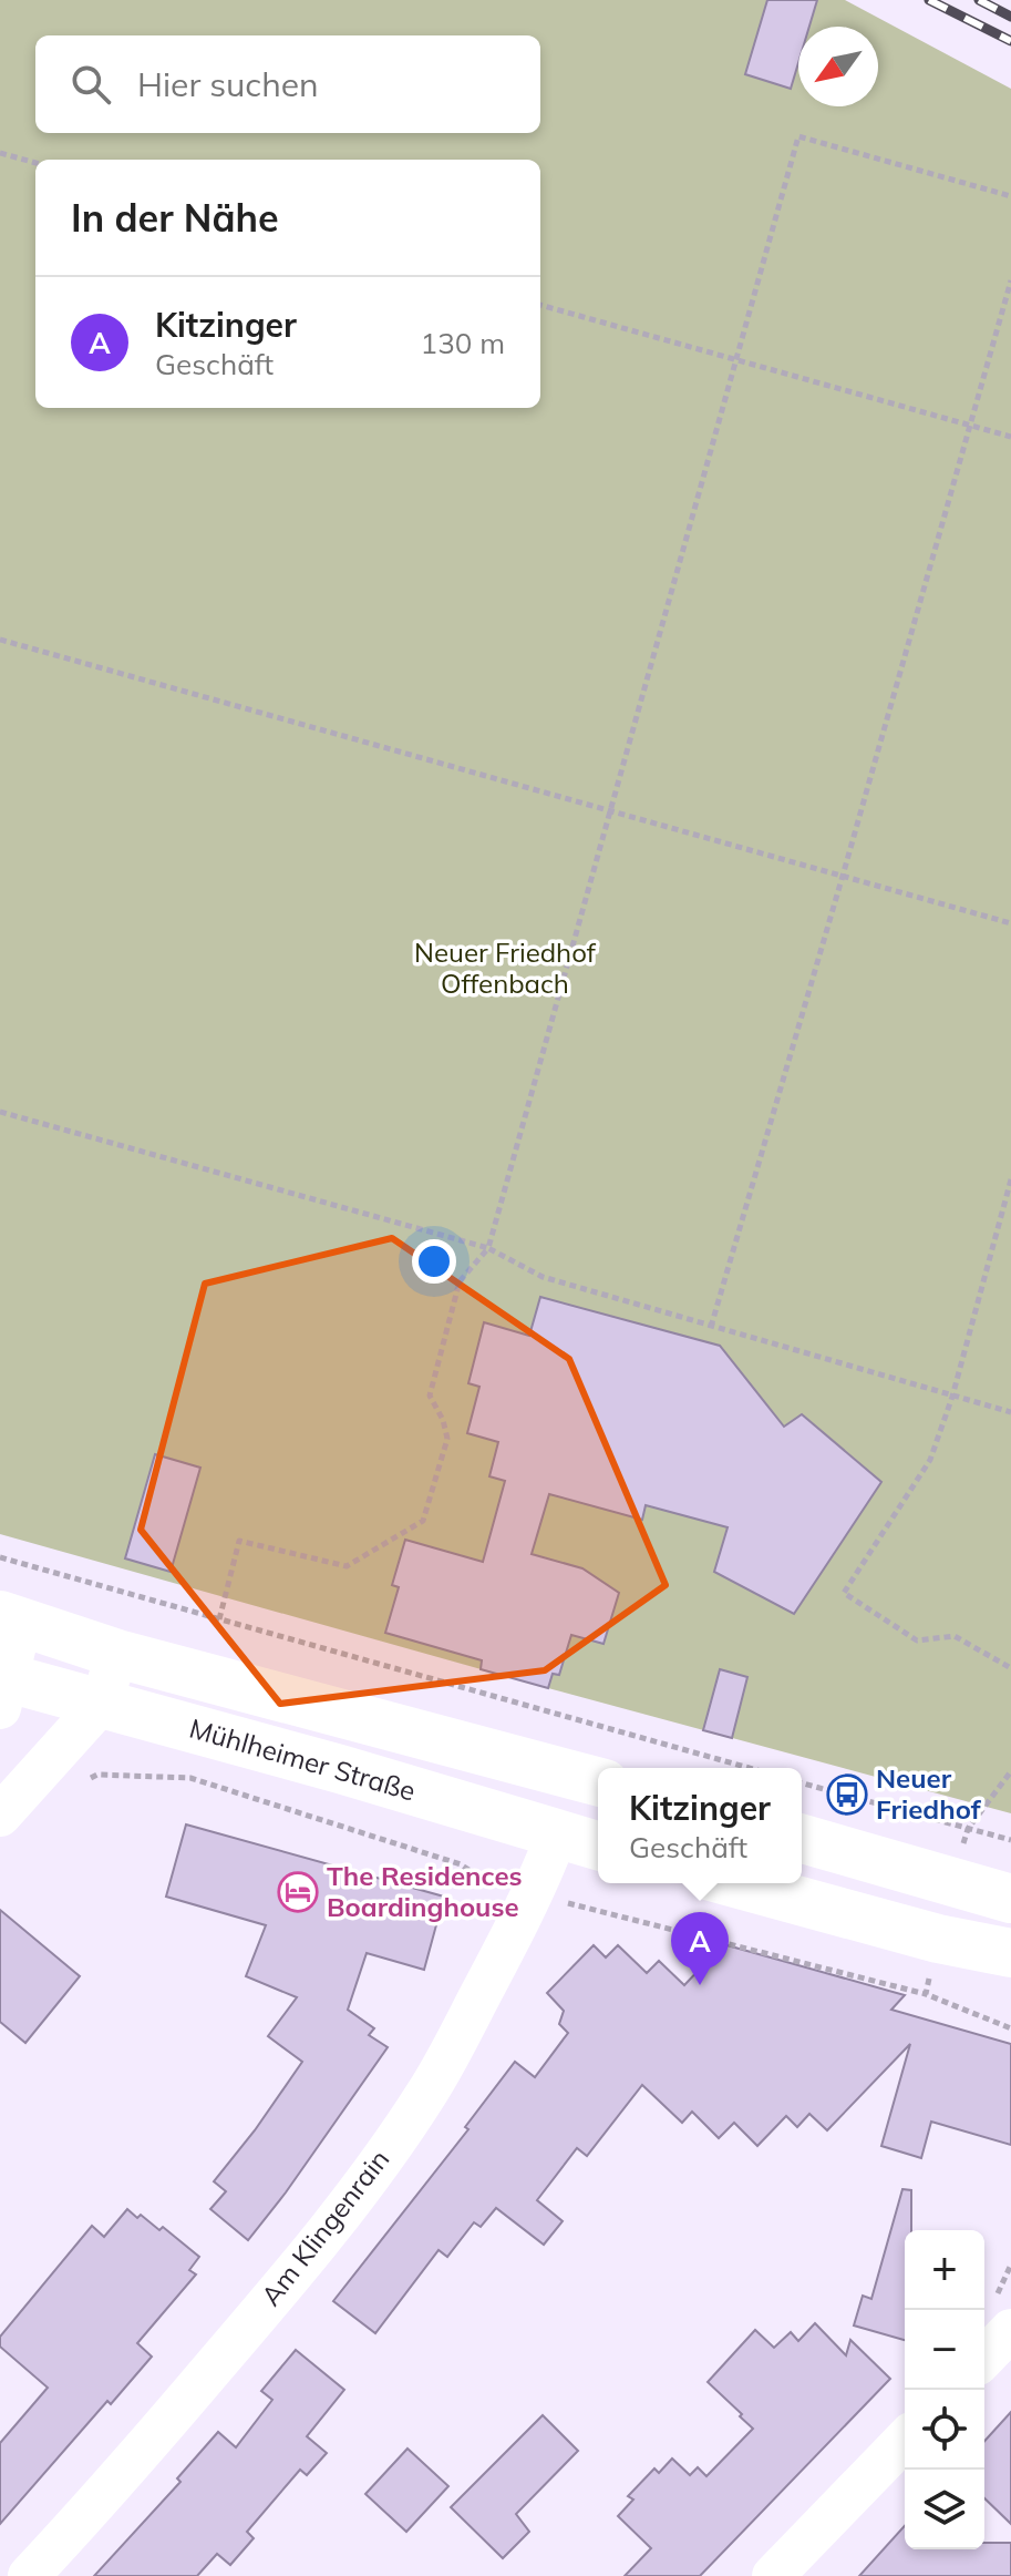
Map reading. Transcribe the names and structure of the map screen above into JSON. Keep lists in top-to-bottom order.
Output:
{
  "streets": {
    "main road": ["Mühlheimer Straße"],
    "street": ["Am Klingenrain"]
  },
  "crossings": [
    ["Mühlheimer Straße", "Am Klingenrain"]
  ],
  "parks": ["Neuer Friedhof Offenbach"],
  "places": {
    "bus stop": ["Neuer Friedhof"],
    "hotel": ["The Residences Boardinghouse"]
  },
  "north": "bottom left",
  "page": {
    "search": "Hier suchen",
    "heading": "In der Nähe",
    "list": [
      {
        "mark": "A",
        "name": "Kitzinger",
        "note": "Geschäft",
        "value": "130 m"
      }
    ],
    "popup": ["Kitzinger", "Geschäft"],
    "pins": "A",
    "map_buttons": ["+", "−"]
  }
}
